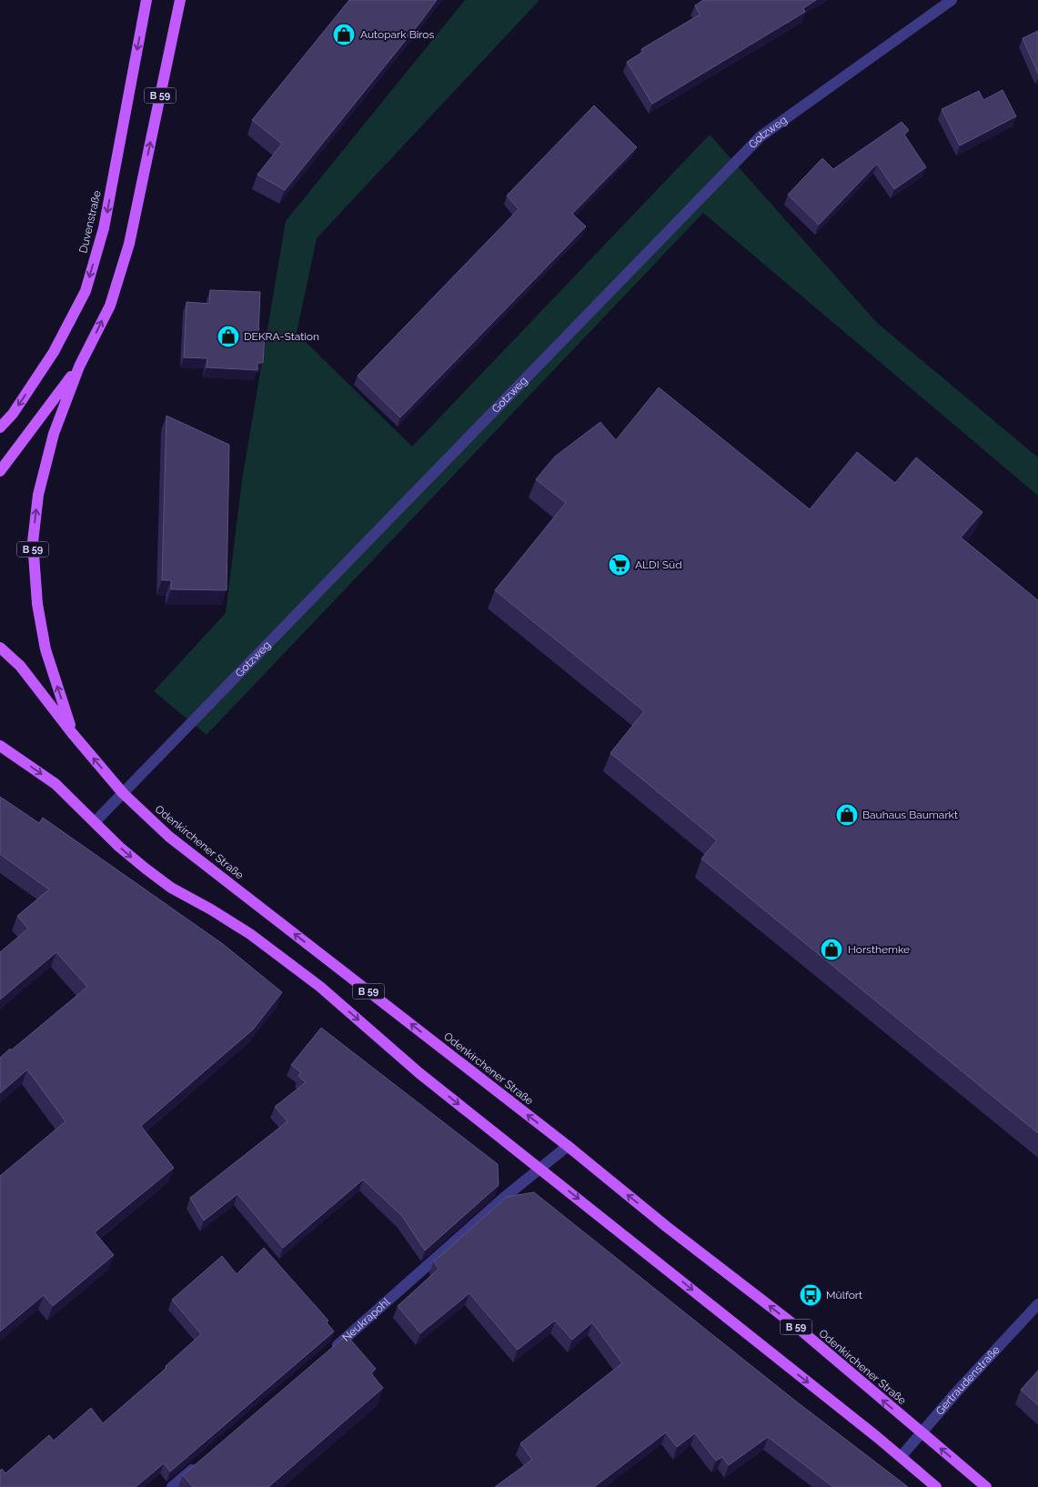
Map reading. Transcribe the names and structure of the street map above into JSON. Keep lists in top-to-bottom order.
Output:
{
  "streets": {
    "main road": ["B 59", "Duvenstraße", "Odenkirchener Straße"],
    "street": ["Gotzweg", "Neukrapohl", "Gertraudenstraße"]
  },
  "crossings": [
    ["B 59", "Gotzweg"],
    ["B 59", "Odenkirchener Straße"],
    ["B 59", "Neukrapohl"],
    ["B 59", "Gertraudenstraße"],
    ["Gotzweg", "Odenkirchener Straße"],
    ["Odenkirchener Straße", "Neukrapohl"],
    ["Odenkirchener Straße", "Gertraudenstraße"]
  ],
  "places": {
    "shop": [
      "Autopark Biros",
      "DEKRA-Station",
      "Bauhaus Baumarkt",
      "Horsthemke"
    ],
    "supermarket": ["ALDI Süd"],
    "bus stop": ["Mülfort"]
  }
}
